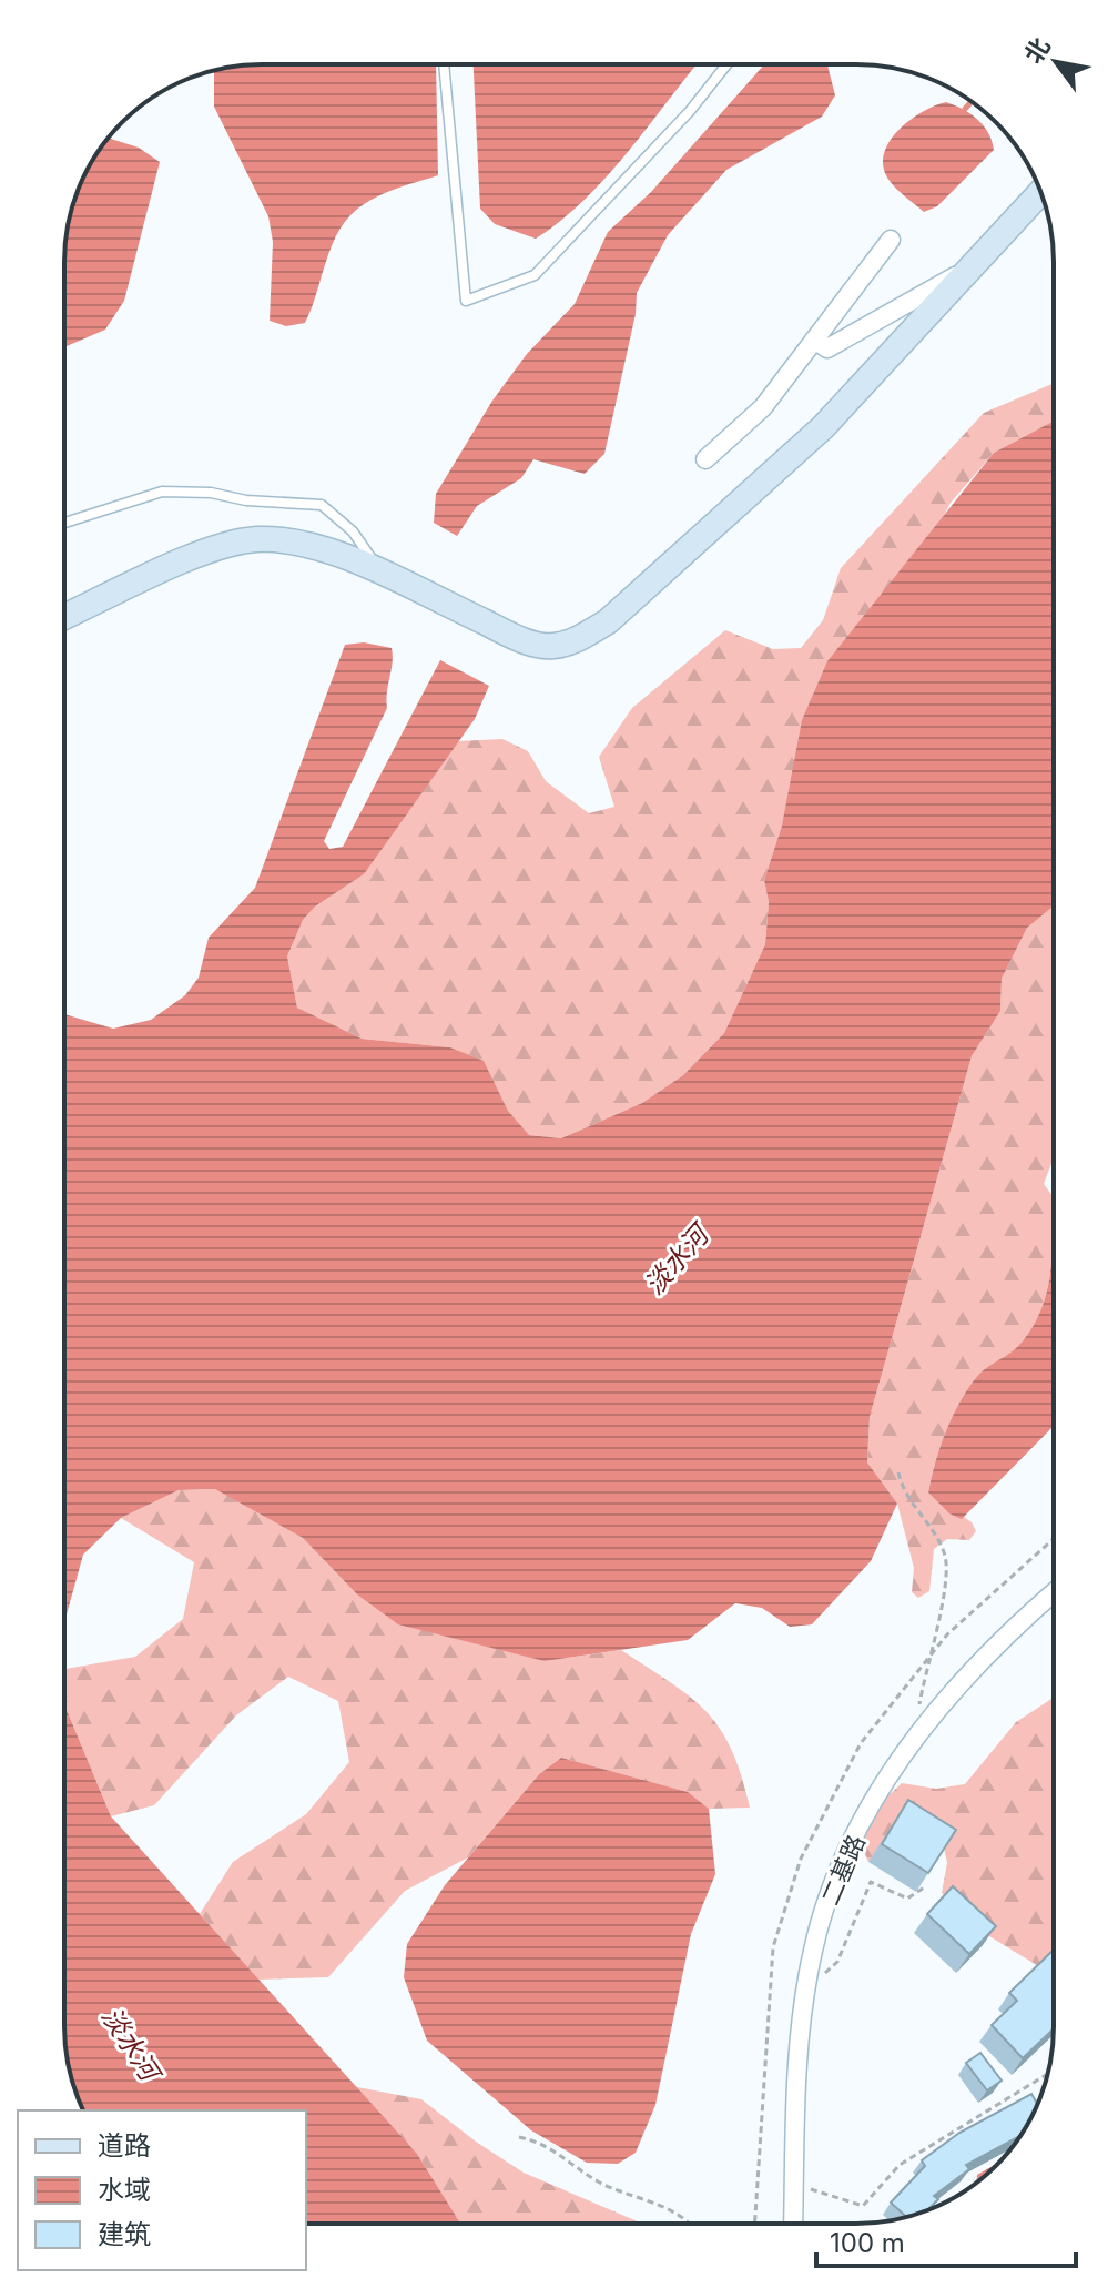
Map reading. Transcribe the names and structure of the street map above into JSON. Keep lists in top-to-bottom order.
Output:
{
  "streets": {
    "street": ["二基路"]
  },
  "water": ["淡水河"],
  "legend": ["道路", "水域", "建筑"],
  "scale_bar": "100 m",
  "north": "top left"
}
